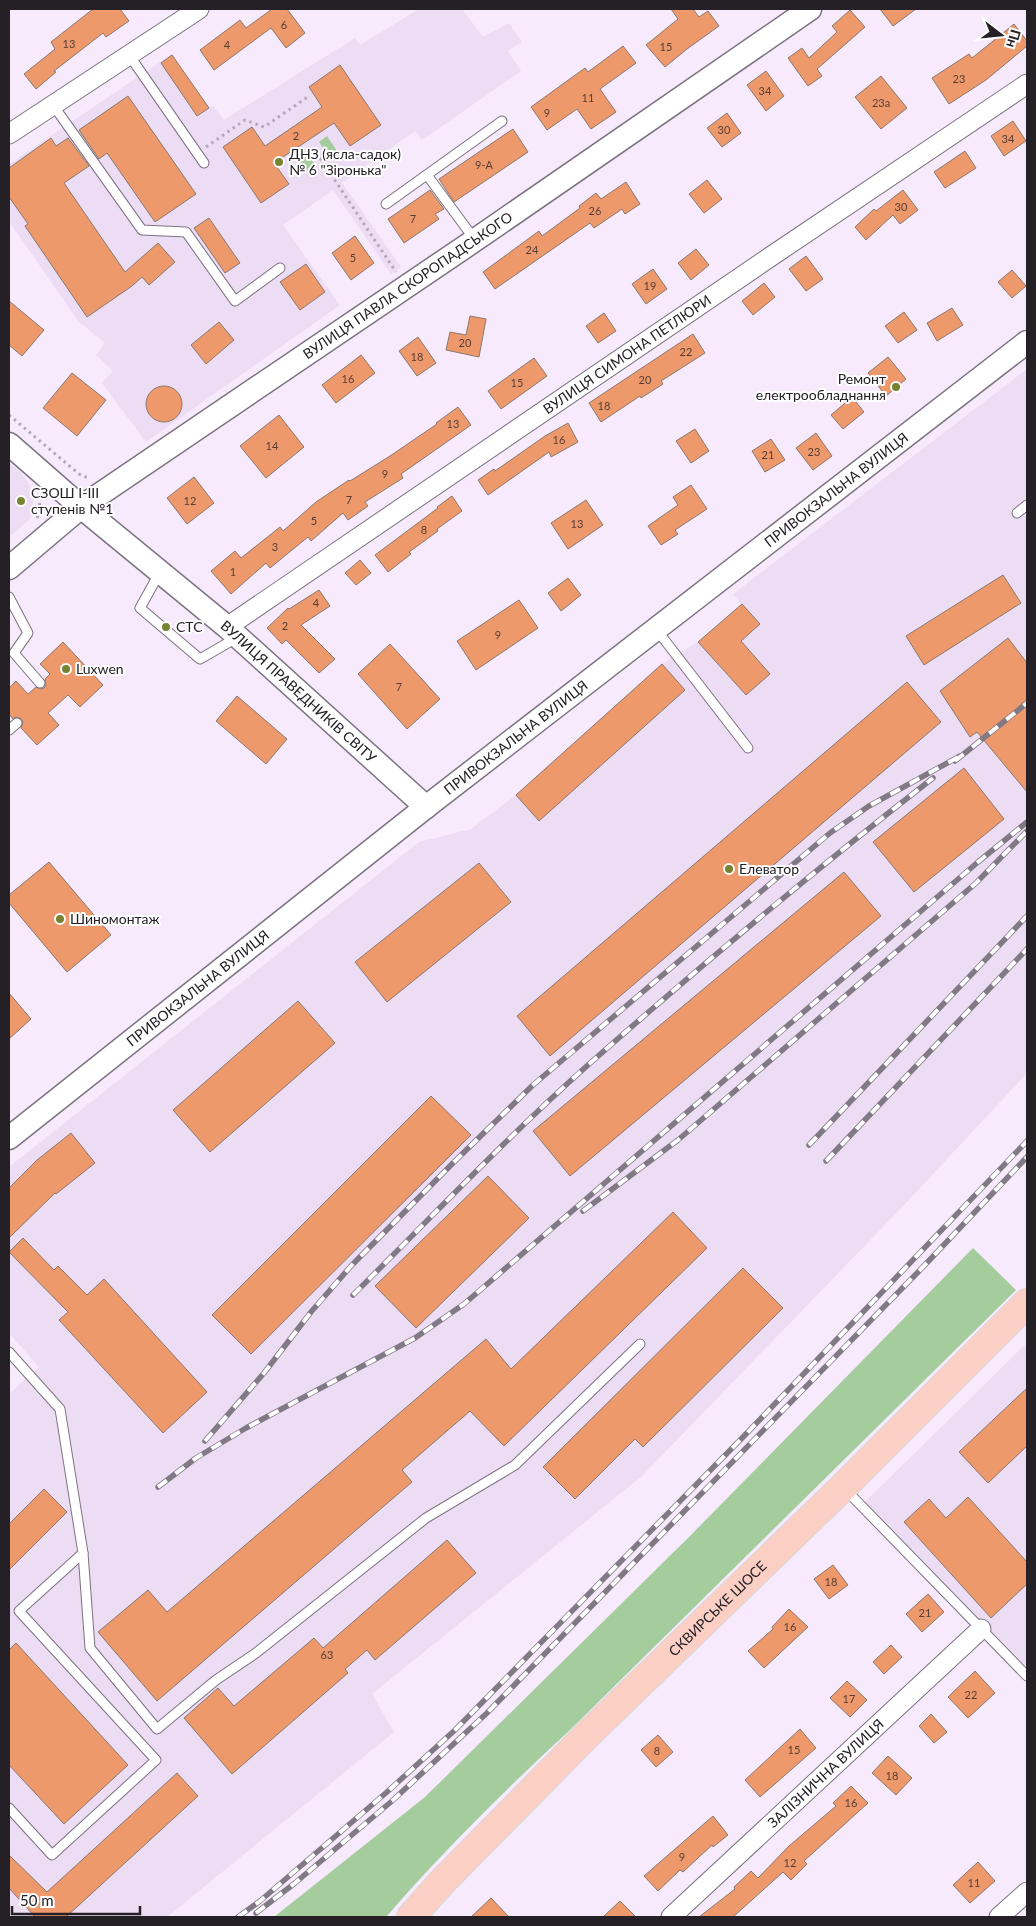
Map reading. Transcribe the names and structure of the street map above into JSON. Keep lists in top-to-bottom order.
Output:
{
  "streets": {
    "main road": ["СКВИРСЬКЕ ШОСЕ"],
    "street": [
      "ВУЛИЦЯ ПАВЛА СКОРОПАДСЬКОГО",
      "ВУЛИЦЯ СИМОНА ПЕТЛЮРИ",
      "ПРИВОКЗАЛЬНА ВУЛИЦЯ",
      "ВУЛИЦЯ ПРАВЕДНИКІВ СВІТУ",
      "ЗАЛІЗНИЧНА ВУЛИЦЯ"
    ]
  },
  "crossings": [
    ["ВУЛИЦЯ ПАВЛА СКОРОПАДСЬКОГО", "ВУЛИЦЯ ПРАВЕДНИКІВ СВІТУ"],
    ["ВУЛИЦЯ СИМОНА ПЕТЛЮРИ", "ВУЛИЦЯ ПРАВЕДНИКІВ СВІТУ"],
    ["ПРИВОКЗАЛЬНА ВУЛИЦЯ", "ВУЛИЦЯ ПРАВЕДНИКІВ СВІТУ"]
  ],
  "places": [
    "ДНЗ (ясла-садок) № 6 \"Зіронька\"",
    "Ремонт електрообладнання",
    "СЗОШ І-ІІІ ступенів №1",
    "СТС",
    "Luxwen",
    "Елеватор",
    "Шиномонтаж"
  ],
  "house_numbers": [
    "6",
    "13",
    "4",
    "15",
    "23",
    "34",
    "11",
    "23а",
    "9",
    "30",
    "2",
    "34",
    "9-А",
    "30",
    "26",
    "7",
    "24",
    "5",
    "19",
    "20",
    "22",
    "18",
    "16",
    "20",
    "15",
    "18",
    "13",
    "16",
    "14",
    "23",
    "21",
    "9",
    "7",
    "12",
    "5",
    "13",
    "8",
    "3",
    "1",
    "4",
    "2",
    "9",
    "7",
    "18",
    "21",
    "16",
    "63",
    "22",
    "17",
    "15",
    "8",
    "18",
    "16",
    "9",
    "12",
    "11"
  ],
  "scale_bar": "50 m",
  "north": "right"
}
